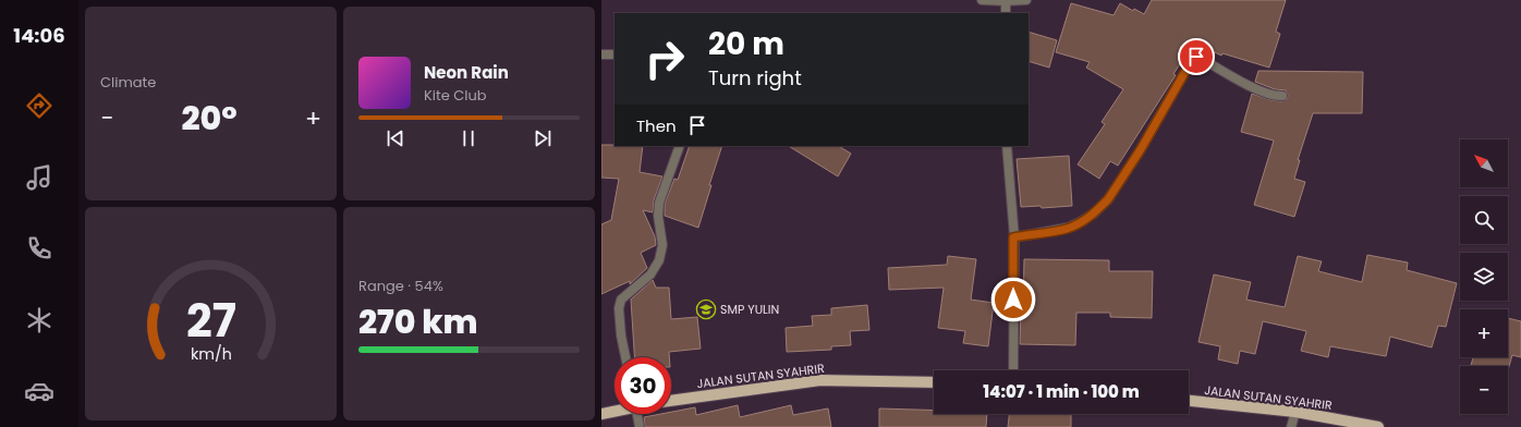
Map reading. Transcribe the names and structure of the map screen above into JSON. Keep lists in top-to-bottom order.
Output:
{
  "streets": {
    "main road": ["JALAN SUTAN SYAHRIR"]
  },
  "places": {
    "school or university": ["SMP YULIN"]
  },
  "north": "top left",
  "page": {
    "tabs": "14:06",
    "tile": [
      "Climate",
      ["Range · 54%", "270 km"]
    ],
    "turn": ["20 m", "Turn right"],
    "song": ["Neon Rain", "Kite Club"],
    "heat": ["−", "20°", "+"],
    "then": "Then",
    "map_buttons": ["+", "−"],
    "limit": "30",
    "trip": "14:07 · 1 min · 100 m",
    "gauge": ["27", "km/h"]
  }
}
